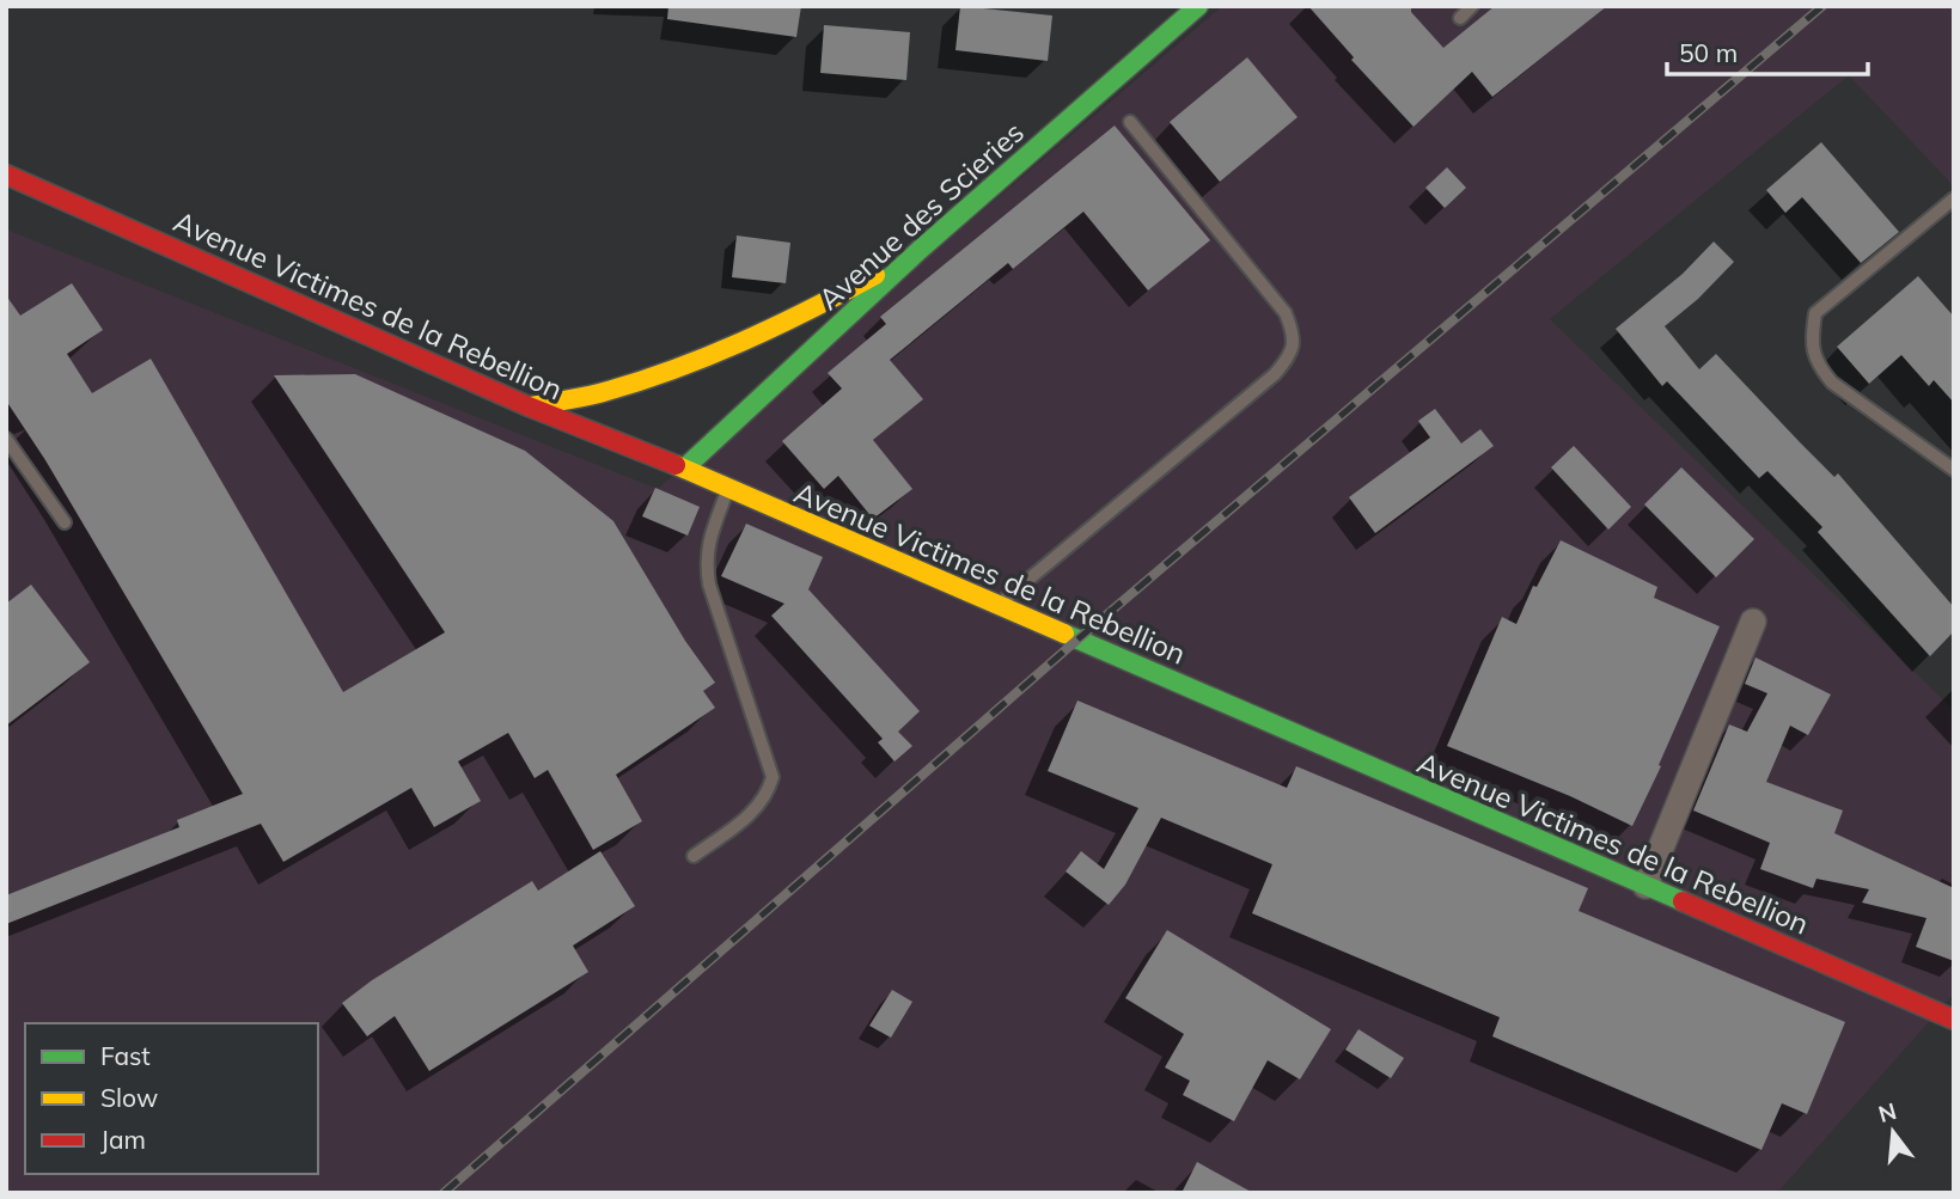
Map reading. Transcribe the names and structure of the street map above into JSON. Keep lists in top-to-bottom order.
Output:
{
  "streets": {
    "street": ["Avenue des Scieries", "Avenue Victimes de la Rebellion"]
  },
  "crossings": [
    ["Avenue des Scieries", "Avenue Victimes de la Rebellion"]
  ],
  "legend": ["Fast", "Slow", "Jam"],
  "scale_bar": "50 m",
  "north": "top"
}
